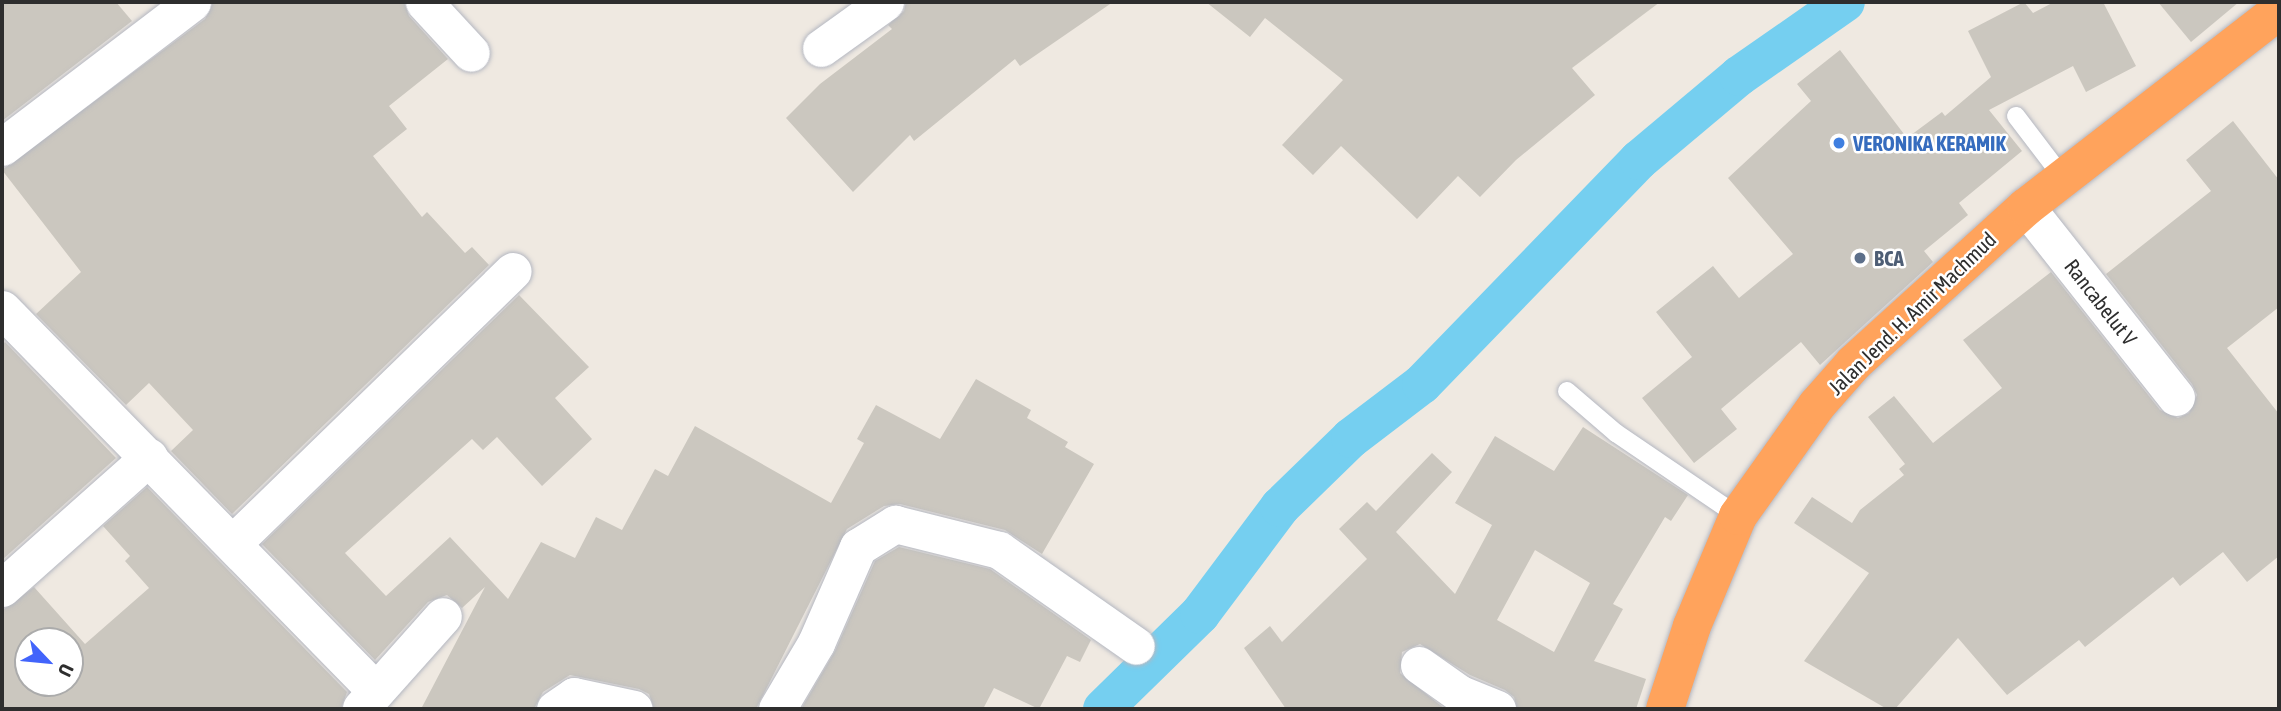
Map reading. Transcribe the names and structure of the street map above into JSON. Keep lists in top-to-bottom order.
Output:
{
  "streets": {
    "highway": ["Jalan Jend. H. Amir Machmud"],
    "street": ["Rancabelut V"]
  },
  "crossings": [
    ["Rancabelut V", "Jalan Jend. H. Amir Machmud"]
  ],
  "places": ["VERONIKA KERAMIK", "BCA"],
  "north": "bottom right"
}
